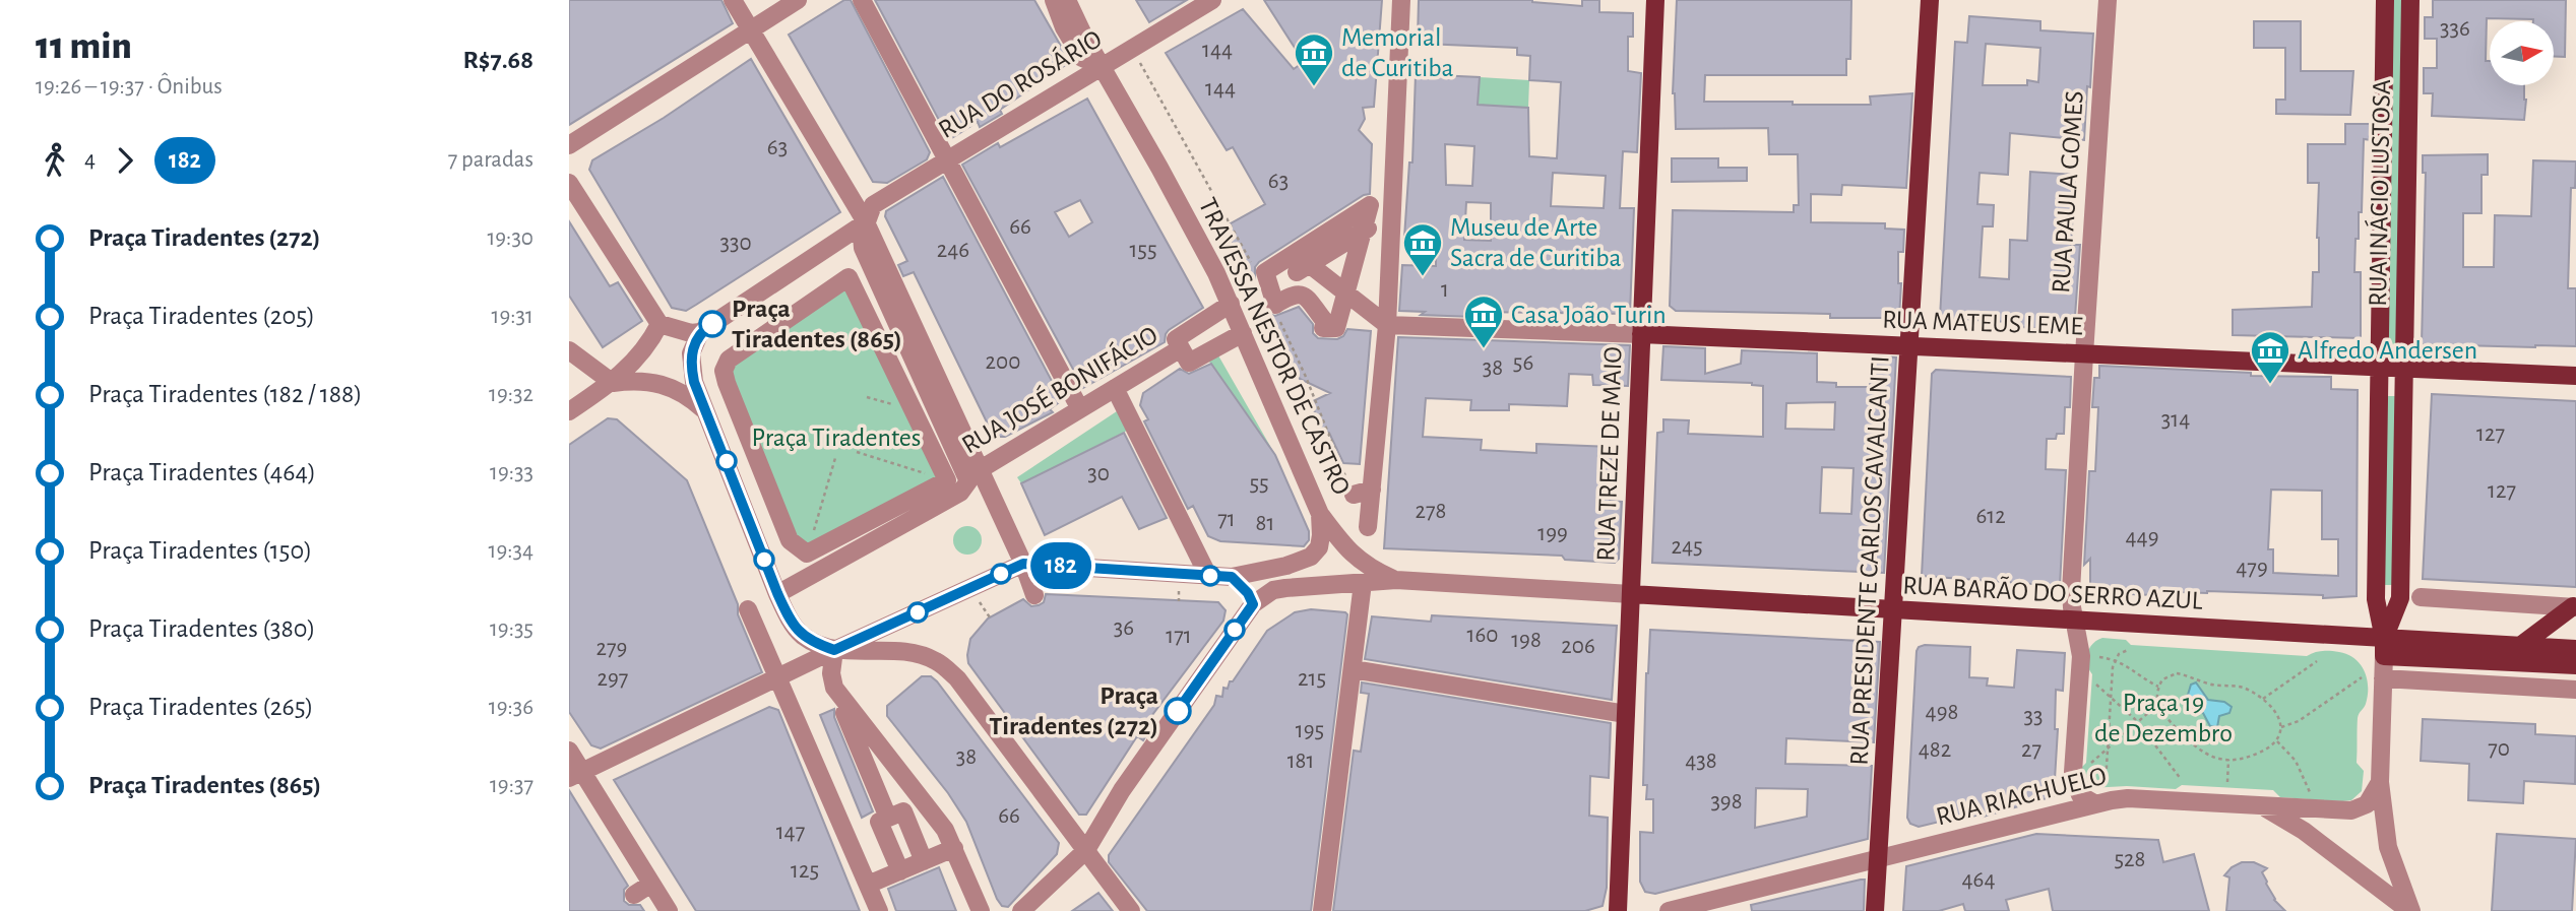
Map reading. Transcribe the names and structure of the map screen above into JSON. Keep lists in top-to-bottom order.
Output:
{
  "streets": {
    "main road": [
      "RUA INÁCIO LUSTOSA",
      "RUA MATEUS LEME",
      "RUA TREZE DE MAIO",
      "RUA PRESIDENTE CARLOS CAVALCANTI",
      "RUA BARÃO DO SERRO AZUL"
    ],
    "street": [
      "RUA DO ROSÁRIO",
      "RUA PAULA GOMES",
      "TRAVESSA NESTOR DE CASTRO",
      "RUA JOSÉ BONIFÁCIO",
      "RUA RIACHUELO"
    ]
  },
  "crossings": [
    ["RUA DO ROSÁRIO", "TRAVESSA NESTOR DE CASTRO"],
    ["RUA PAULA GOMES", "RUA MATEUS LEME"],
    ["RUA PAULA GOMES", "RUA BARÃO DO SERRO AZUL"],
    ["RUA PAULA GOMES", "RUA RIACHUELO"],
    ["RUA INÁCIO LUSTOSA", "RUA MATEUS LEME"],
    ["RUA INÁCIO LUSTOSA", "RUA BARÃO DO SERRO AZUL"],
    ["RUA INÁCIO LUSTOSA", "RUA RIACHUELO"],
    ["RUA MATEUS LEME", "RUA TREZE DE MAIO"],
    ["RUA MATEUS LEME", "RUA PRESIDENTE CARLOS CAVALCANTI"],
    ["TRAVESSA NESTOR DE CASTRO", "RUA BARÃO DO SERRO AZUL"],
    ["RUA TREZE DE MAIO", "RUA BARÃO DO SERRO AZUL"],
    ["RUA PRESIDENTE CARLOS CAVALCANTI", "RUA BARÃO DO SERRO AZUL"],
    ["RUA PRESIDENTE CARLOS CAVALCANTI", "RUA RIACHUELO"]
  ],
  "parks": ["Praça Tiradentes", "Praça 19 de Dezembro"],
  "places": {
    "museum": [
      "Memorial de Curitiba",
      "Museu de Arte Sacra de Curitiba",
      "Casa João Turin",
      "Alfredo Andersen"
    ],
    "other": ["Praça Tiradentes (865)", "Praça Tiradentes (272)"]
  },
  "lines": ["bus line 182"],
  "house_numbers": [
    "336",
    "144",
    "144",
    "63",
    "63",
    "66",
    "330",
    "246",
    "155",
    "1",
    "200",
    "56",
    "38",
    "314",
    "127",
    "30",
    "55",
    "127",
    "278",
    "612",
    "71",
    "81",
    "199",
    "449",
    "245",
    "479",
    "36",
    "160",
    "171",
    "198",
    "206",
    "279",
    "297",
    "215",
    "498",
    "33",
    "195",
    "70",
    "482",
    "27",
    "38",
    "181",
    "438",
    "398",
    "66",
    "147",
    "528",
    "125",
    "464"
  ],
  "north": "right",
  "page": {
    "heading": ["11 min", "19:26 – 19:37 · Ônibus", "R$7.68"],
    "on_map": "182",
    "legs": ["4", "182", "7 paradas"],
    "list": [
      {
        "name": "Praça Tiradentes (272)",
        "value": "19:30"
      },
      {
        "name": "Praça Tiradentes (205)",
        "value": "19:31"
      },
      {
        "name": "Praça Tiradentes (182 / 188)",
        "value": "19:32"
      },
      {
        "name": "Praça Tiradentes (464)",
        "value": "19:33"
      },
      {
        "name": "Praça Tiradentes (150)",
        "value": "19:34"
      },
      {
        "name": "Praça Tiradentes (380)",
        "value": "19:35"
      },
      {
        "name": "Praça Tiradentes (265)",
        "value": "19:36"
      },
      {
        "name": "Praça Tiradentes (865)",
        "value": "19:37"
      }
    ]
  }
}
